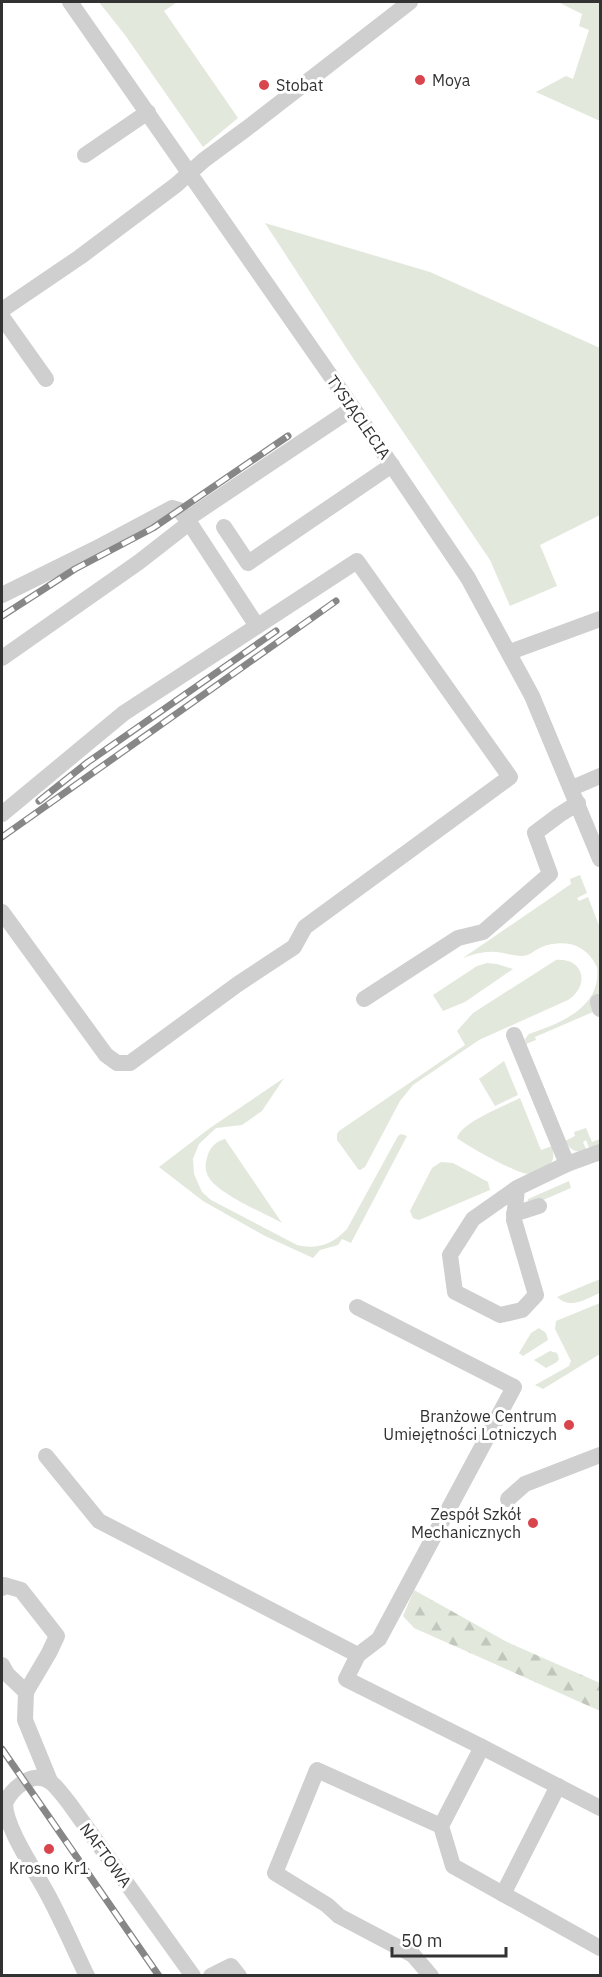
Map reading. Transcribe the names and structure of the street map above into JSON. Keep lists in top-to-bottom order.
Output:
{
  "streets": {
    "street": ["TYSIĄCLECIA", "NAFTOWA"]
  },
  "places": [
    "Moya",
    "Stobat",
    "Branżowe Centrum Umiejętności Lotniczych",
    "Zespół Szkół Mechanicznych",
    "Krosno Kr1"
  ],
  "scale_bar": "50 m"
}
